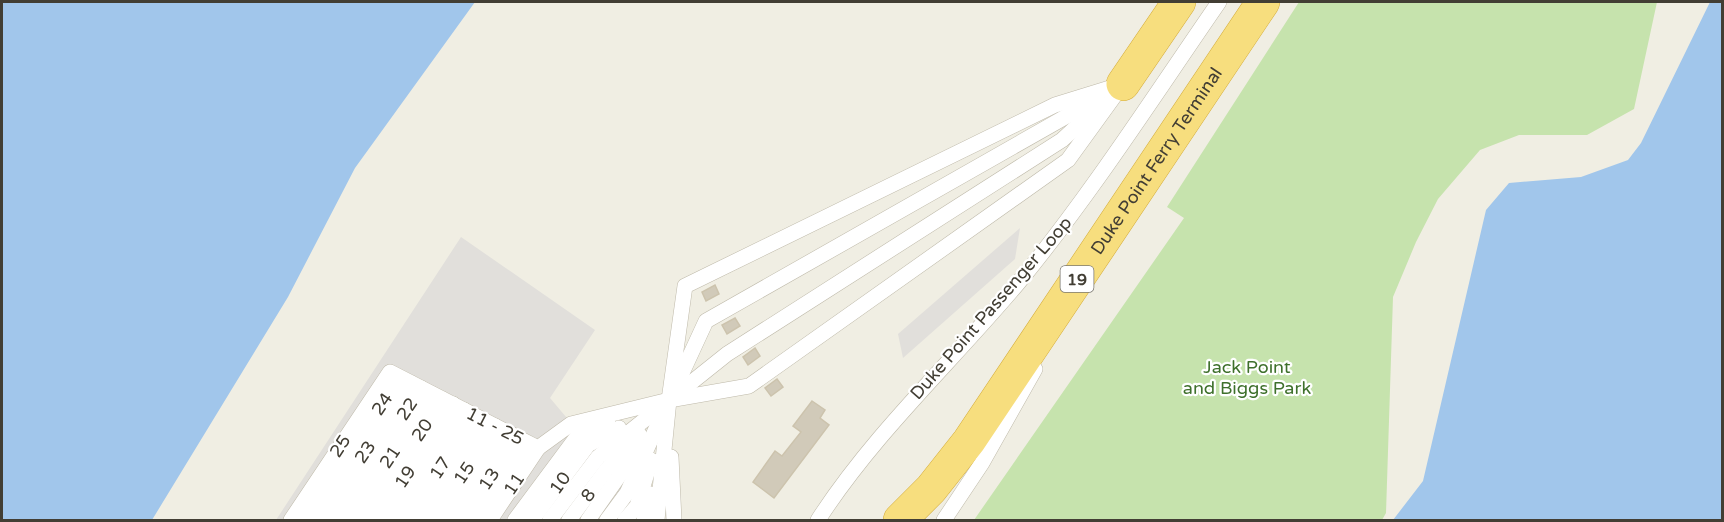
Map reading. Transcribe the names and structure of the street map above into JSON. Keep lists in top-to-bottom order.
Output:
{
  "streets": {
    "highway": ["Duke Point Ferry Terminal", "19"],
    "lane": [
      "Duke Point Passenger Loop",
      "24",
      "22",
      "11 - 25",
      "20",
      "25",
      "23",
      "21",
      "17",
      "15",
      "13",
      "10",
      "11",
      "8"
    ]
  },
  "crossings": [
    ["19", "24"],
    ["19", "22"],
    ["19", "11 - 25"],
    ["19", "20"],
    ["19", "25"],
    ["19", "23"],
    ["19", "21"],
    ["19", "17"],
    ["19", "15"],
    ["19", "13"],
    ["19", "11"],
    ["24", "22"],
    ["24", "11 - 25"],
    ["24", "20"],
    ["24", "25"],
    ["24", "23"],
    ["24", "21"],
    ["24", "17"],
    ["24", "15"],
    ["24", "13"],
    ["24", "11"],
    ["22", "11 - 25"],
    ["22", "20"],
    ["22", "25"],
    ["22", "23"],
    ["22", "21"],
    ["22", "17"],
    ["22", "15"],
    ["22", "13"],
    ["22", "11"],
    ["11 - 25", "20"],
    ["11 - 25", "25"],
    ["11 - 25", "23"],
    ["11 - 25", "21"],
    ["11 - 25", "17"],
    ["11 - 25", "15"],
    ["11 - 25", "13"],
    ["11 - 25", "10"],
    ["11 - 25", "11"],
    ["20", "25"],
    ["20", "23"],
    ["20", "21"],
    ["20", "17"],
    ["20", "15"],
    ["20", "13"],
    ["20", "11"],
    ["25", "23"],
    ["25", "21"],
    ["25", "17"],
    ["25", "15"],
    ["25", "13"],
    ["25", "11"],
    ["23", "21"],
    ["23", "17"],
    ["23", "15"],
    ["23", "13"],
    ["23", "11"],
    ["21", "17"],
    ["21", "15"],
    ["21", "13"],
    ["21", "11"],
    ["17", "15"],
    ["17", "13"],
    ["17", "11"],
    ["15", "13"],
    ["15", "11"],
    ["13", "11"]
  ],
  "parks": ["Jack Point and Biggs Park"]
}
